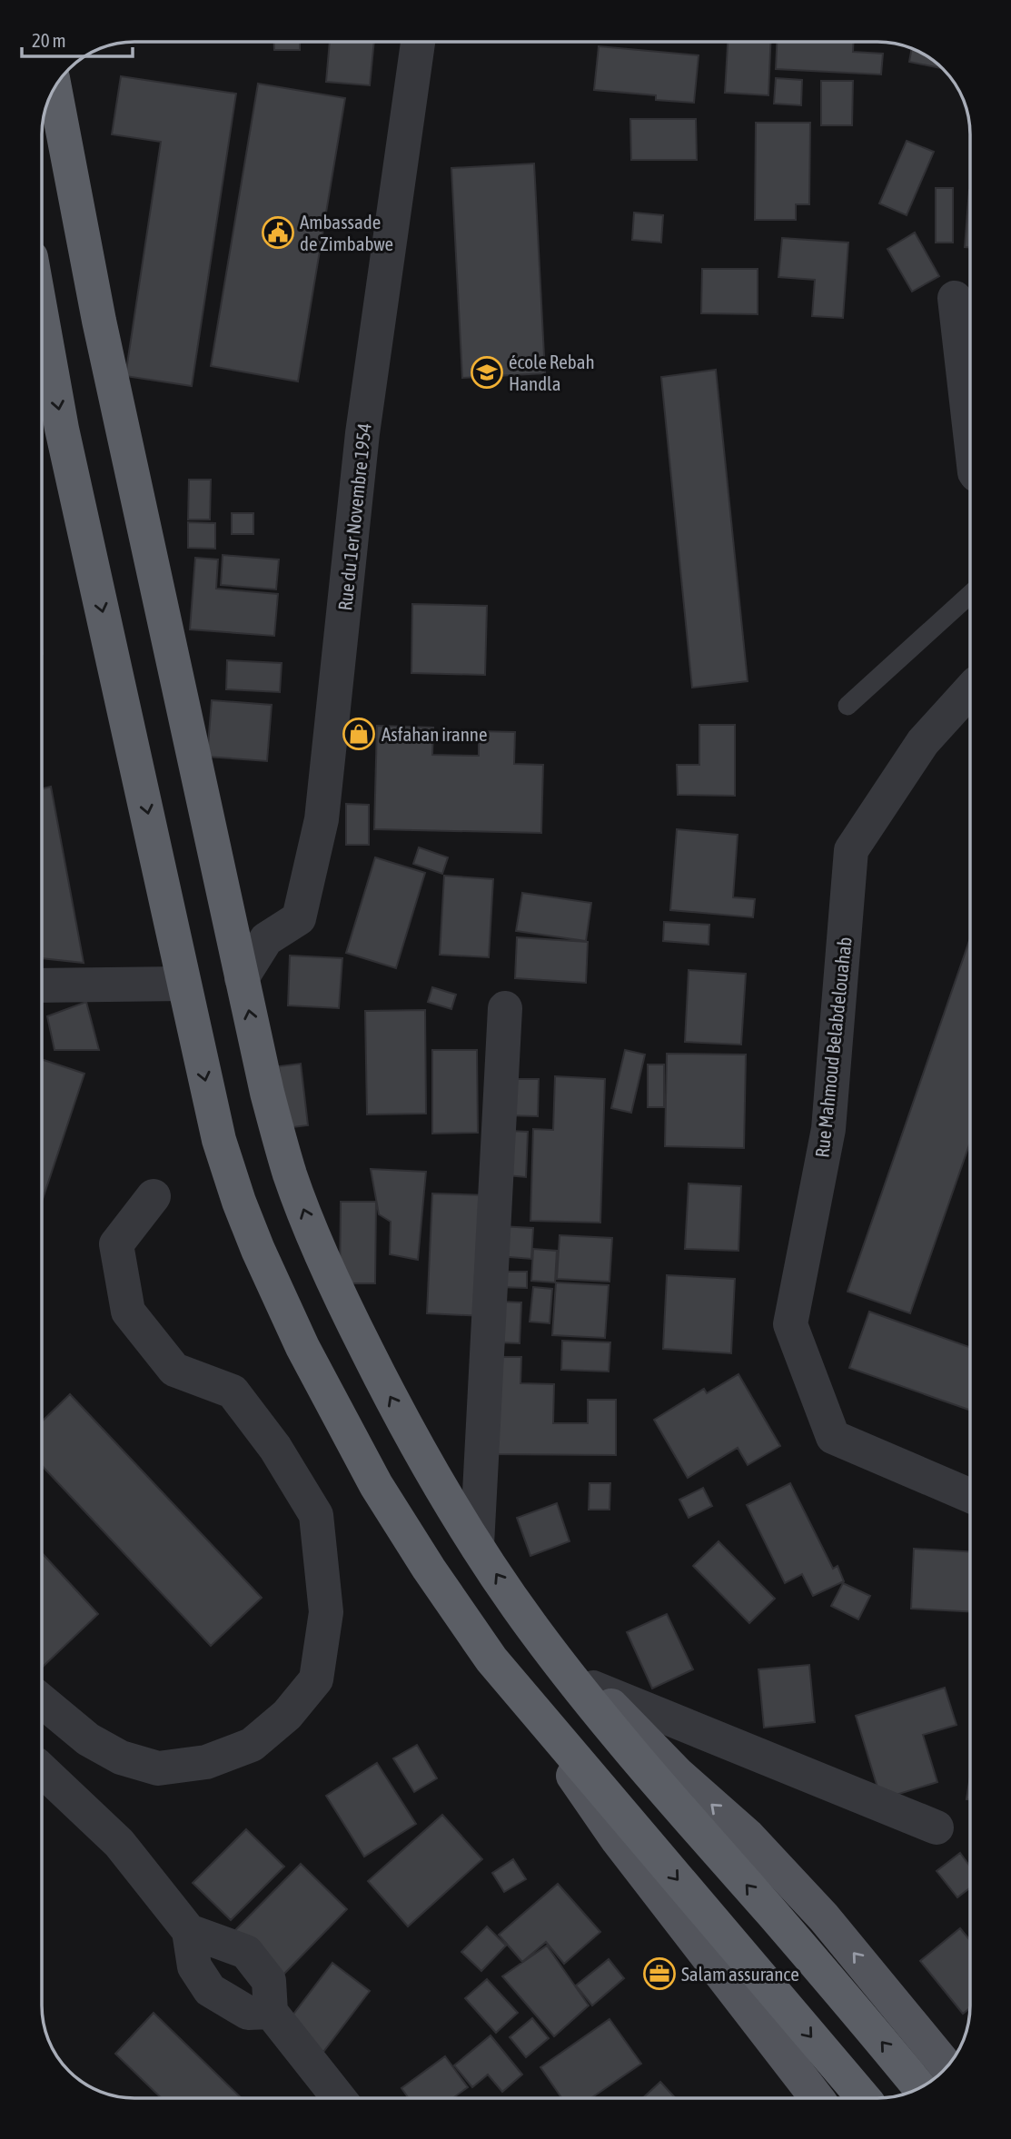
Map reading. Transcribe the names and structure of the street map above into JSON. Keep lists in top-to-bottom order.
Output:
{
  "streets": {
    "street": ["Rue du 1er Novembre 1954", "Rue Mahmoud Belabdelouahab"]
  },
  "places": {
    "public building": ["Ambassade de Zimbabwe"],
    "school or university": ["école Rebah Handla"],
    "shop": ["Asfahan iranne"],
    "office": ["Salam assurance"]
  },
  "scale_bar": "20 m"
}
